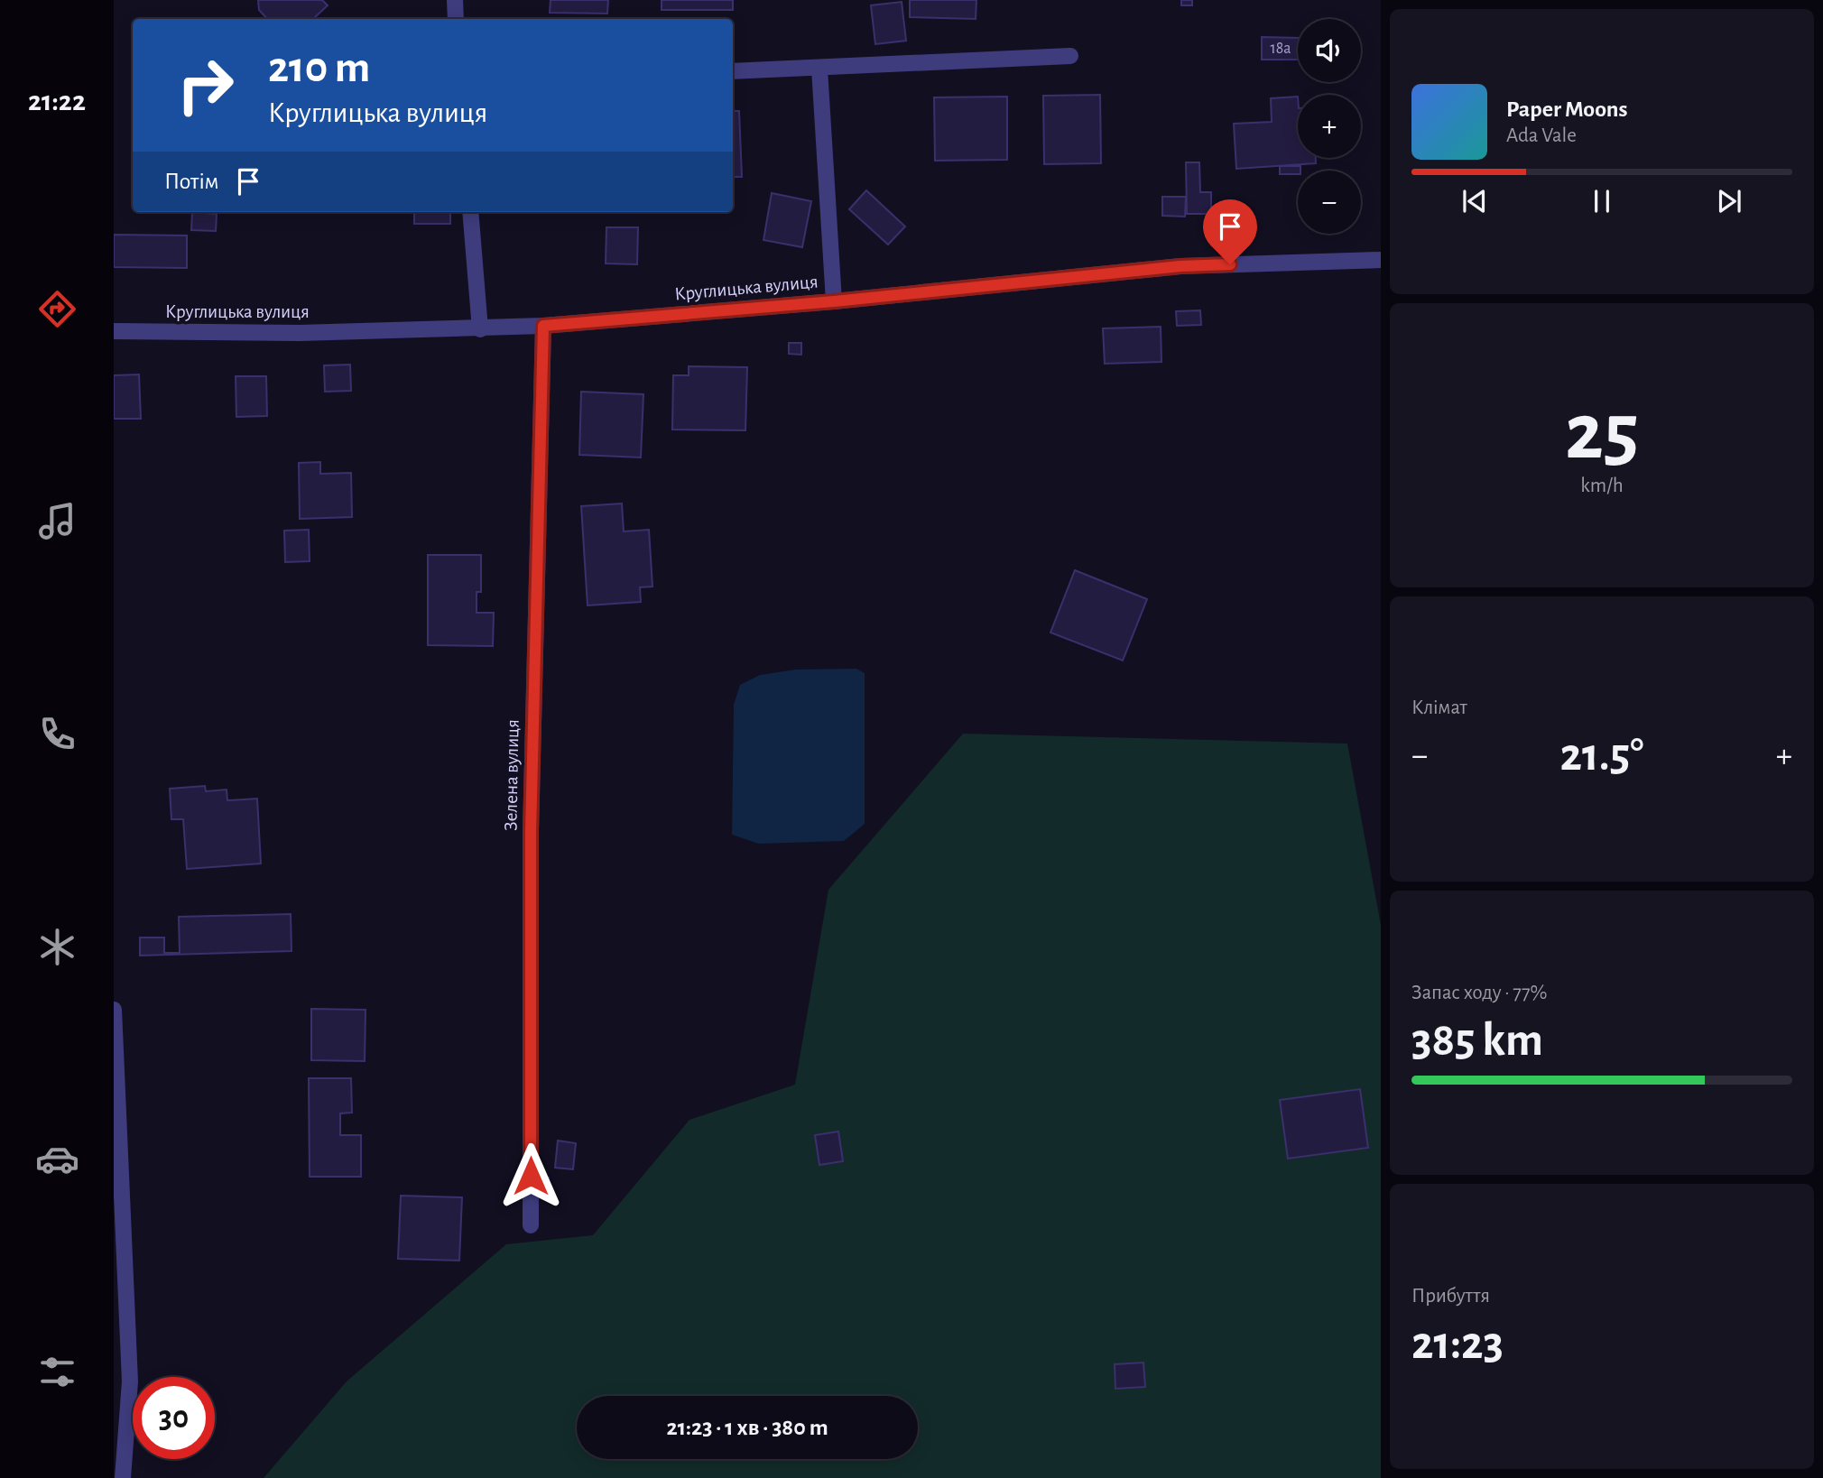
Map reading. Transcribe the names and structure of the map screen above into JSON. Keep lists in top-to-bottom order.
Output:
{
  "streets": {
    "street": ["Круглицька вулиця", "Зелена вулиця"]
  },
  "crossings": [
    ["Круглицька вулиця", "Зелена вулиця"]
  ],
  "house_numbers": ["18а"],
  "page": {
    "tabs": "21:22",
    "map_buttons": ["+", "−"],
    "turn": ["210 m", "Круглицька вулиця"],
    "song": ["Paper Moons", "Ada Vale"],
    "then": "Потім",
    "tile": [
      ["25", "km/h"],
      "Клімат",
      ["Запас ходу · 77%", "385 km"],
      ["Прибуття", "21:23"]
    ],
    "heat": ["−", "21.5°", "+"],
    "limit": "30",
    "trip": "21:23 · 1 хв · 380 m"
  }
}
